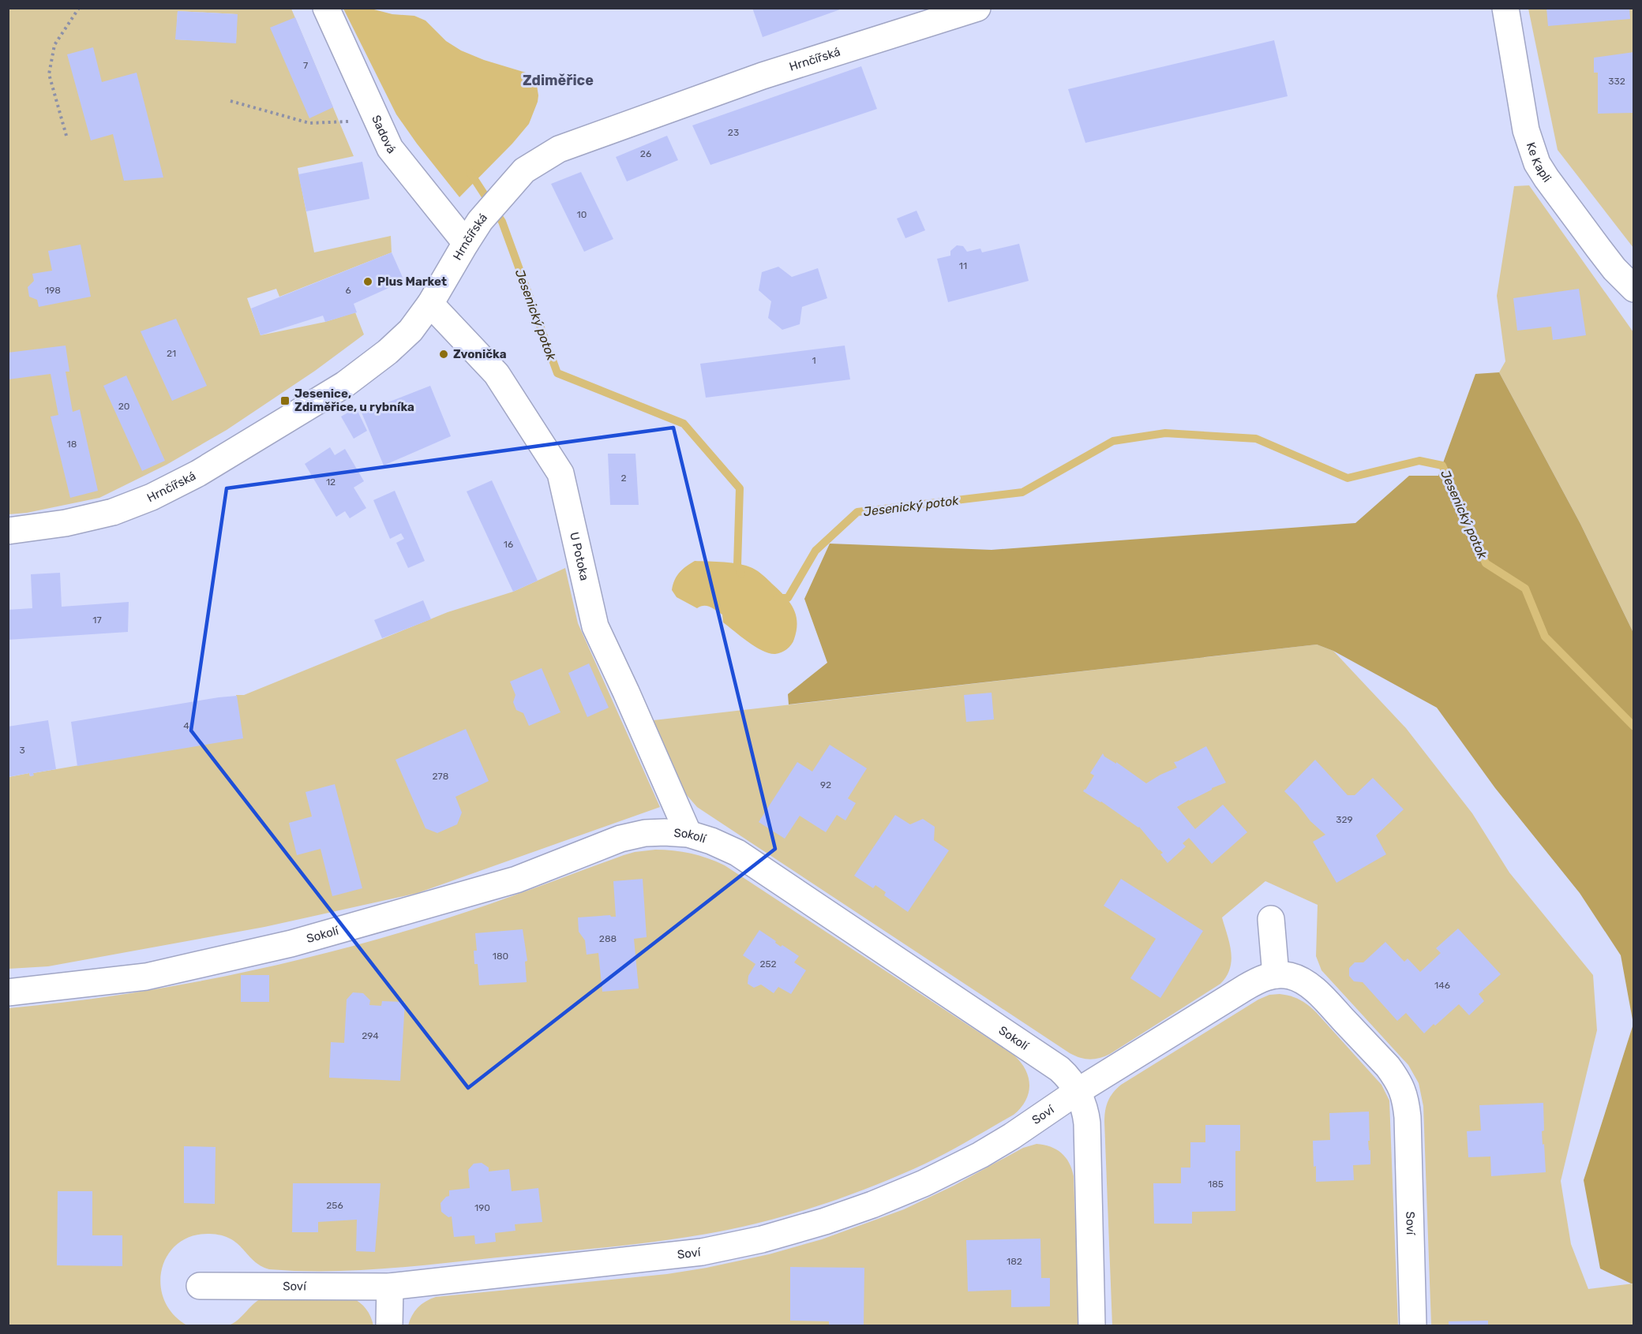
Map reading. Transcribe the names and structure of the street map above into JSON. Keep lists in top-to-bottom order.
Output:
{
  "streets": {
    "street": [
      "Hrnčířská",
      "Sadová",
      "Ke Kapli",
      "U Potoka",
      "Sokolí",
      "Soví"
    ]
  },
  "crossings": [
    ["Hrnčířská", "Sadová"],
    ["Hrnčířská", "U Potoka"],
    ["U Potoka", "Sokolí"],
    ["Sokolí", "Soví"]
  ],
  "districts": ["Zdiměřice"],
  "water": ["Jesenický potok"],
  "places": {
    "other": ["Plus Market", "Zvonička"],
    "transit": ["Jesenice, Zdiměřice, u rybníka"]
  },
  "house_numbers": [
    "7",
    "332",
    "23",
    "26",
    "10",
    "11",
    "198",
    "6",
    "21",
    "1",
    "20",
    "18",
    "2",
    "12",
    "16",
    "17",
    "4",
    "3",
    "278",
    "92",
    "329",
    "288",
    "180",
    "252",
    "146",
    "294",
    "185",
    "256",
    "190",
    "182"
  ]
}
